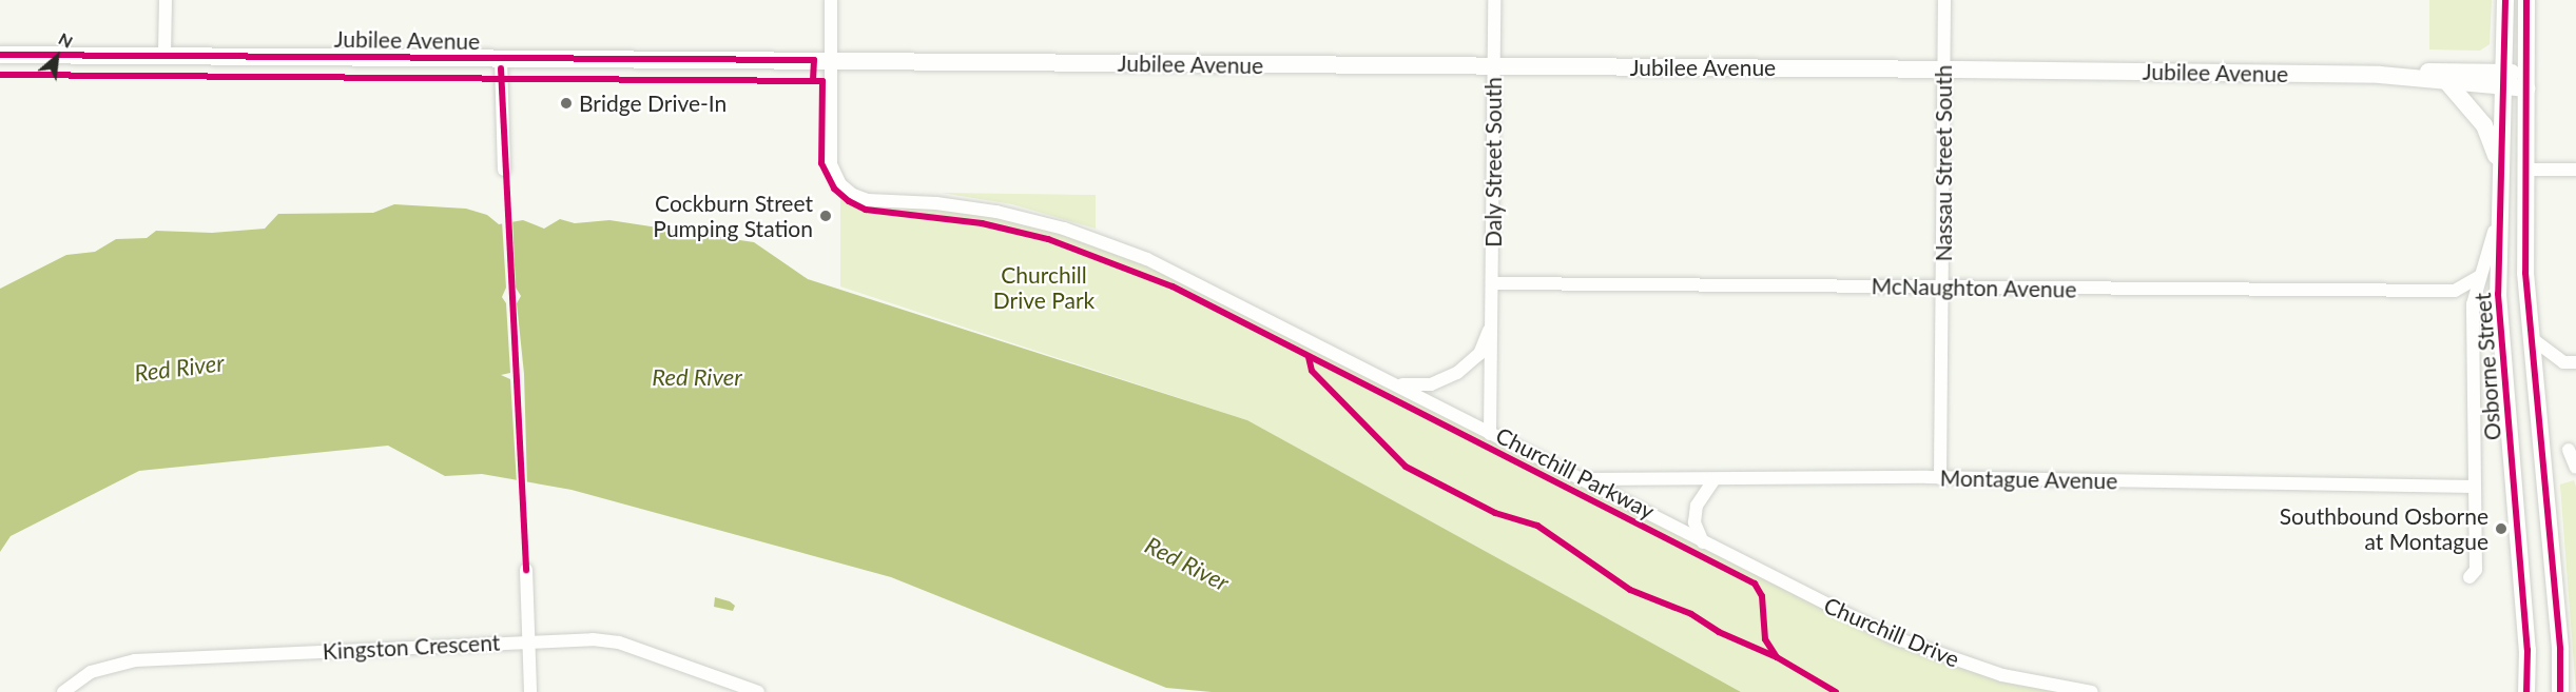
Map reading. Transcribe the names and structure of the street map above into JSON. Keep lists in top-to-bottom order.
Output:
{
  "streets": {
    "main road": ["Jubilee Avenue", "Osborne Street"],
    "street": [
      "Daly Street South",
      "Nassau Street South",
      "McNaughton Avenue",
      "Montague Avenue",
      "Churchill Drive",
      "Kingston Crescent"
    ],
    "cycle path": ["Churchill Parkway"]
  },
  "crossings": [
    ["Jubilee Avenue", "Daly Street South"],
    ["Jubilee Avenue", "Nassau Street South"],
    ["Jubilee Avenue", "Osborne Street"],
    ["Jubilee Avenue", "Churchill Drive"],
    ["Daly Street South", "McNaughton Avenue"],
    ["Daly Street South", "Churchill Drive"],
    ["Nassau Street South", "McNaughton Avenue"],
    ["Nassau Street South", "Montague Avenue"],
    ["Osborne Street", "Montague Avenue"],
    ["Montague Avenue", "Churchill Drive"]
  ],
  "water": ["Red River"],
  "parks": ["Churchill Drive Park"],
  "places": ["Bridge Drive-In", "Cockburn Street Pumping Station", "Southbound Osborne at Montague"],
  "north": "top right"
}
